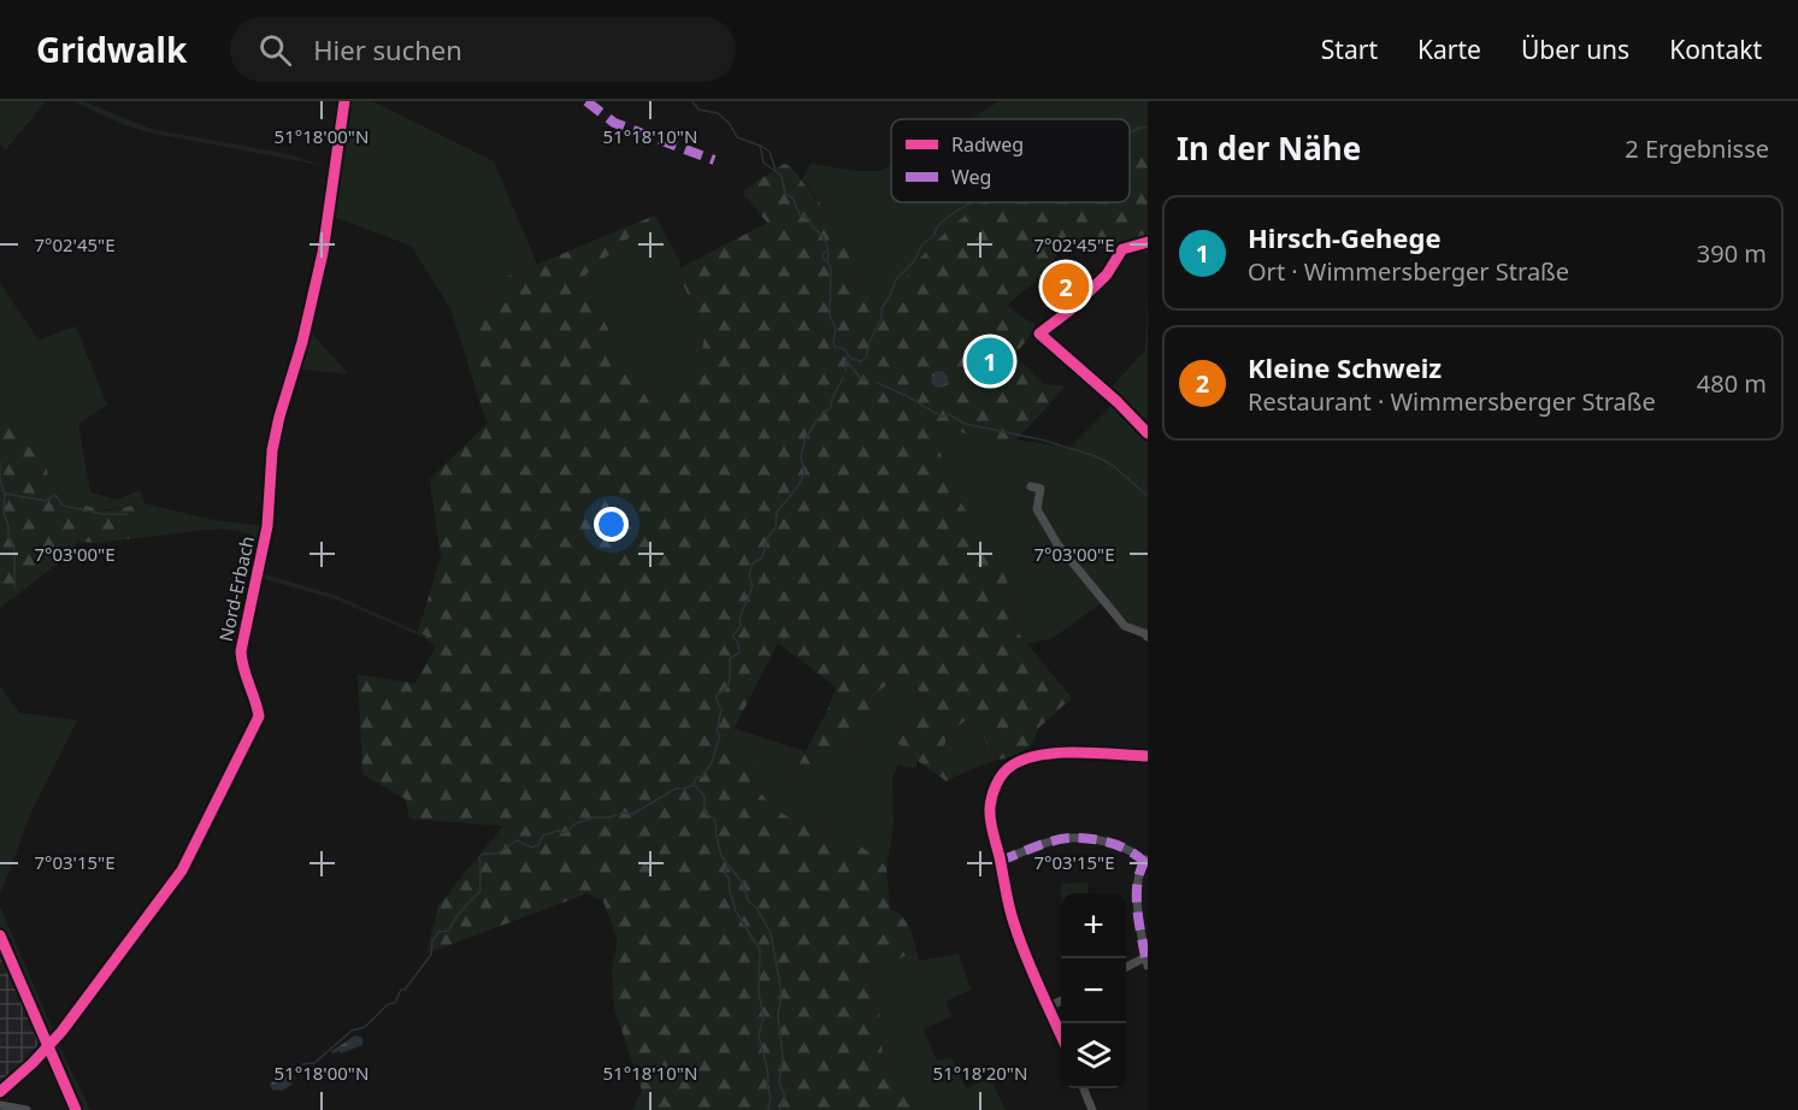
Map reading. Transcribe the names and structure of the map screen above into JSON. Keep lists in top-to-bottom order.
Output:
{
  "streets": {
    "street": ["Nord-Erbach"]
  },
  "legend": ["Radweg", "Weg"],
  "page": {
    "header": "Gridwalk",
    "search": "Hier suchen",
    "nav": [
      "Start",
      "Karte",
      "Über uns",
      "Kontakt"
    ],
    "heading": ["In der Nähe", "2 Ergebnisse"],
    "list": [
      {
        "mark": "1",
        "name": "Hirsch-Gehege",
        "note": "Ort · Wimmersberger Straße",
        "value": "390 m"
      },
      {
        "mark": "2",
        "name": "Kleine Schweiz",
        "note": "Restaurant · Wimmersberger Straße",
        "value": "480 m"
      }
    ],
    "pins": ["2", "1"],
    "map_buttons": ["+", "−"]
  },
  "coordinates": [
    "51°18'00\"N",
    "51°18'10\"N",
    "7°02'45\"E",
    "7°03'00\"E",
    "7°03'15\"E",
    "51°18'20\"N"
  ]
}
